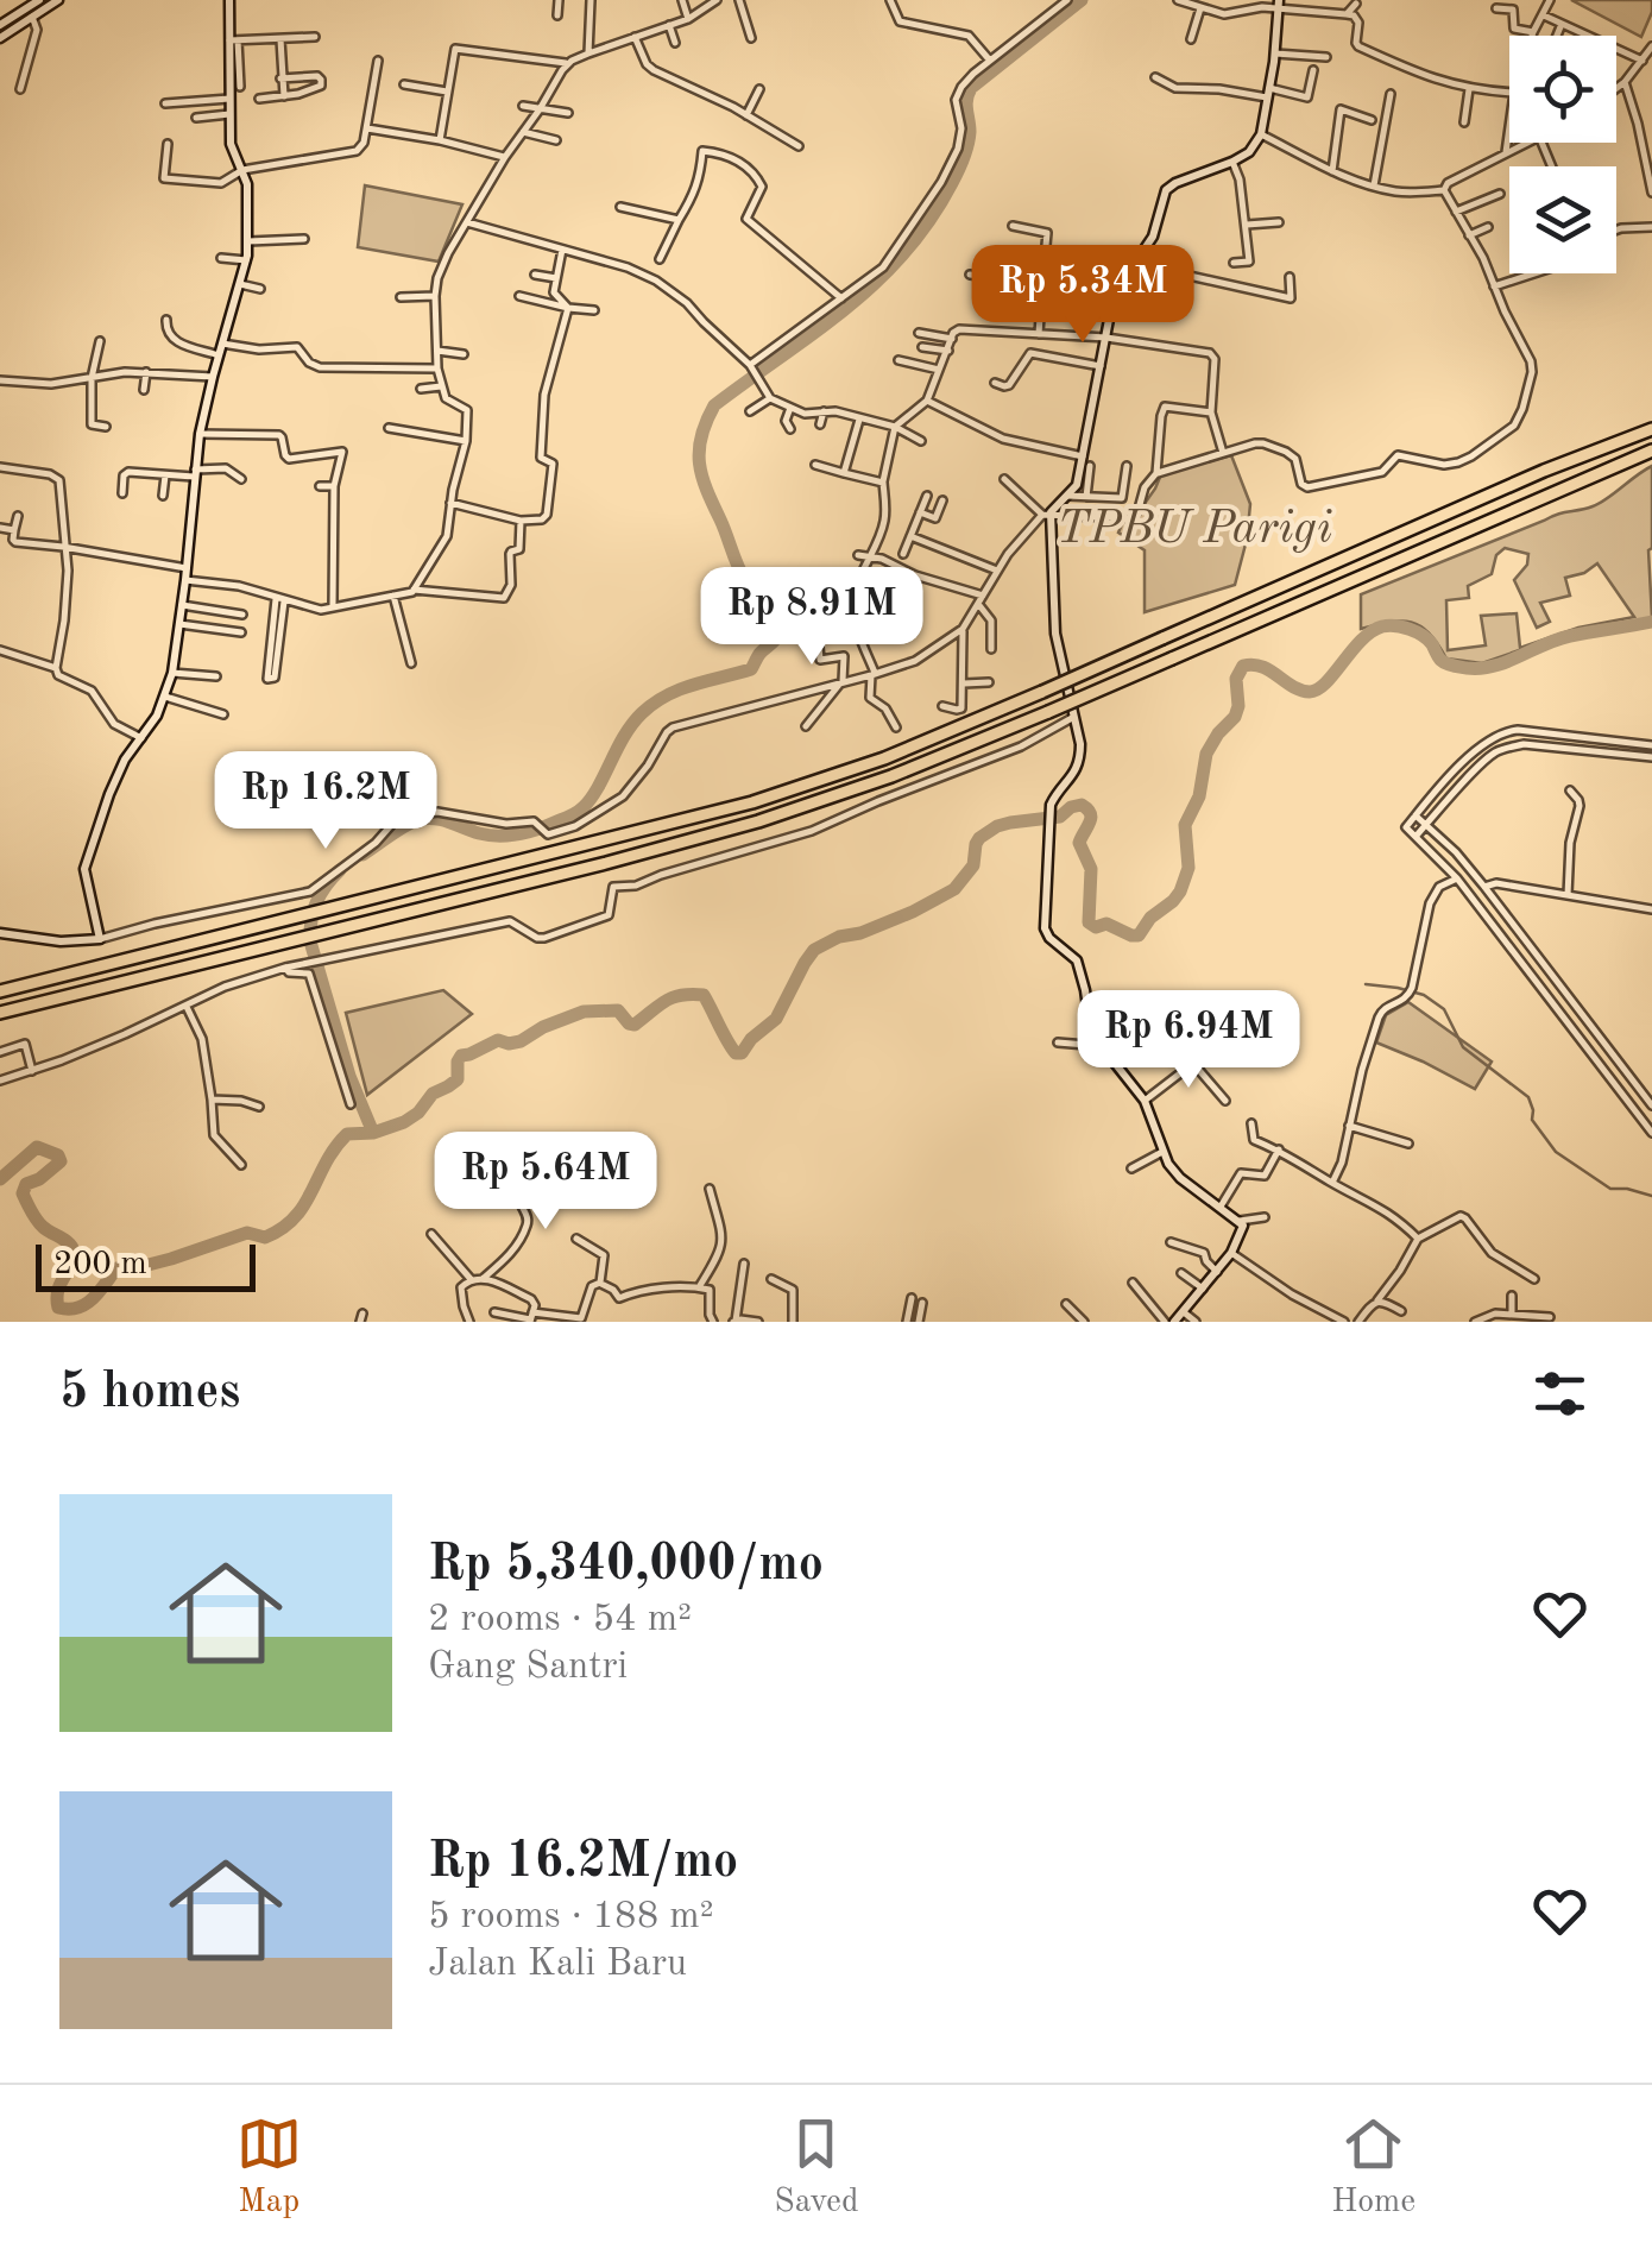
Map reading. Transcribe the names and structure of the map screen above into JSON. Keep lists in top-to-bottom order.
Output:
{
  "parks": ["TPBU Parigi"],
  "scale_bar": "200 m",
  "page": {
    "price": [
      "Rp 5.34M",
      "Rp 8.91M",
      "Rp 16.2M",
      "Rp 6.94M",
      "Rp 5.64M"
    ],
    "scale": "200 m",
    "heading": "5 homes",
    "list": [
      {
        "name": "Rp 5,340,000/mo",
        "note": "2 rooms · 54 m² · Gang Santri"
      },
      {
        "name": "Rp 16.2M/mo",
        "note": "5 rooms · 188 m² · Jalan Kali Baru"
      }
    ],
    "tabs": ["Map", "Saved", "Home"]
  }
}
